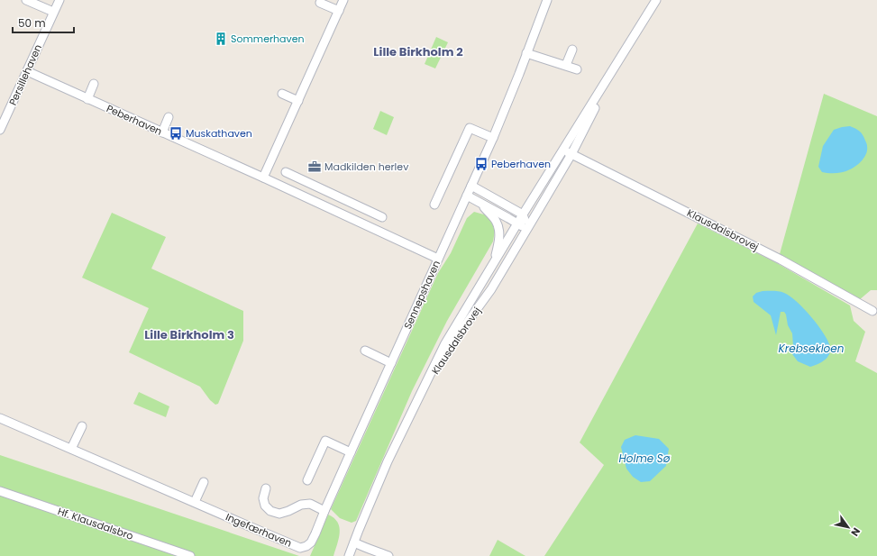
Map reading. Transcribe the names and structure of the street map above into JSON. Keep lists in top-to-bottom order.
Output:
{
  "streets": {
    "street": [
      "Persillehaven",
      "Peberhaven",
      "Klausdalsbrovej",
      "Sennepshaven",
      "Hf. Klausdalsbro",
      "Ingefærhaven"
    ]
  },
  "crossings": [
    ["Persillehaven", "Peberhaven"],
    ["Peberhaven", "Sennepshaven"],
    ["Sennepshaven", "Ingefærhaven"]
  ],
  "districts": ["Lille Birkholm 2", "Lille Birkholm 3"],
  "water": ["Krebsekloen", "Holme Sø"],
  "places": {
    "building": ["Sommerhaven"],
    "bus stop": ["Muskathaven", "Peberhaven"],
    "office": ["Madkilden herlev"]
  },
  "scale_bar": "50 m",
  "north": "bottom right"
}
